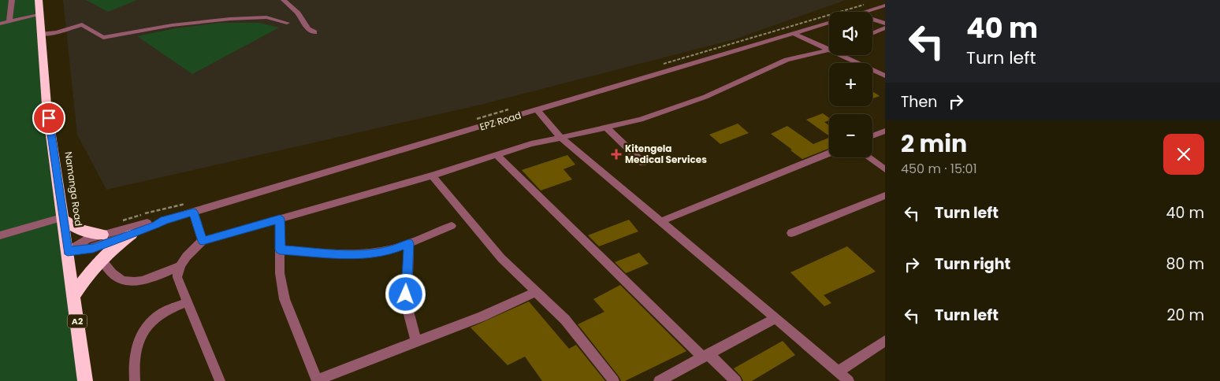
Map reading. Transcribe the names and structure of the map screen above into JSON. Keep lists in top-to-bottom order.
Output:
{
  "streets": {
    "highway": ["Namanga Road", "A2"],
    "street": ["EPZ Road"]
  },
  "crossings": [
    ["EPZ Road", "Namanga Road"]
  ],
  "places": {
    "health": ["Kitengela Medical Services"]
  },
  "page": {
    "turn": ["40 m", "Turn left"],
    "map_buttons": ["+", "−"],
    "then": "Then",
    "heading": ["2 min", "450 m · 15:01"],
    "list": [
      {
        "name": "Turn left",
        "value": "40 m"
      },
      {
        "name": "Turn right",
        "value": "80 m"
      },
      {
        "name": "Turn left",
        "value": "20 m"
      }
    ]
  }
}
